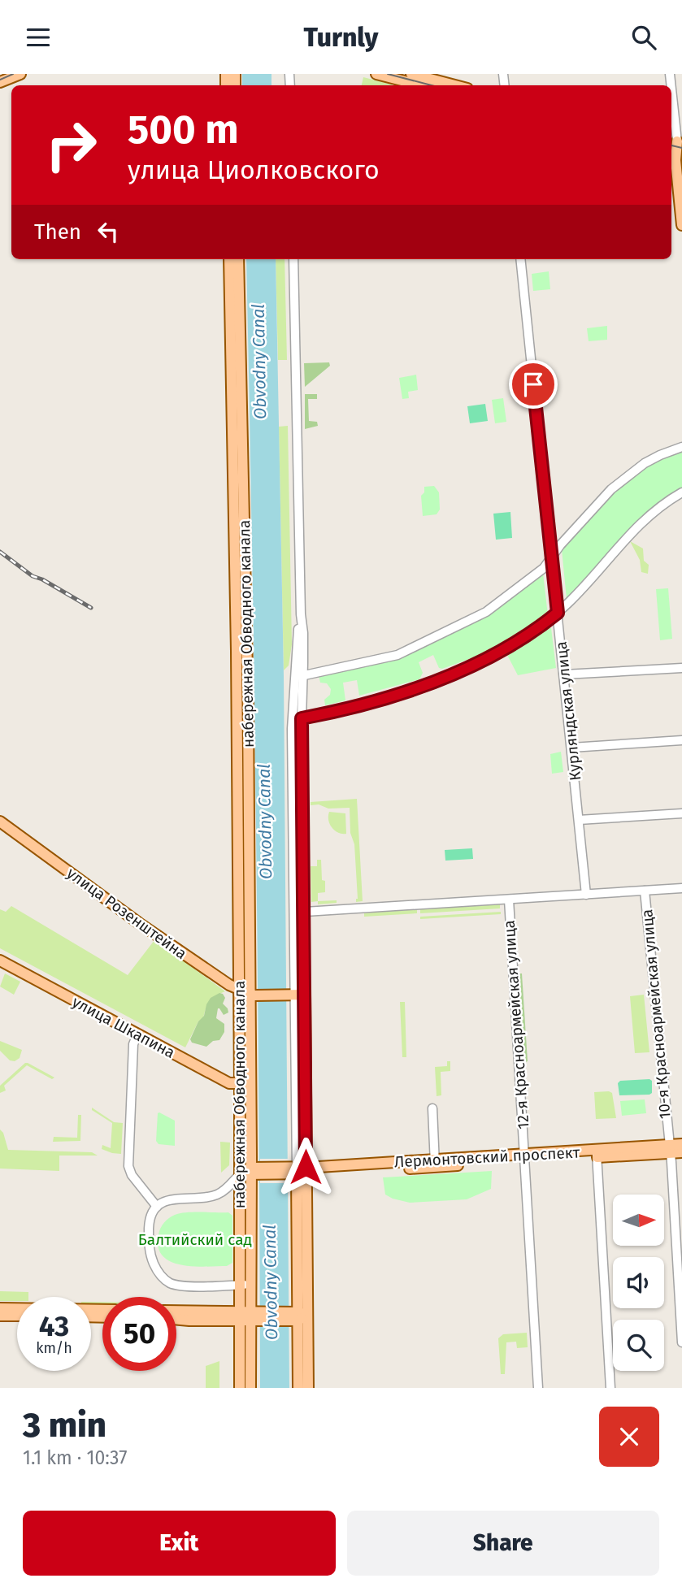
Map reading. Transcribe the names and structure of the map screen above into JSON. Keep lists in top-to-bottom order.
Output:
{
  "streets": {
    "main road": [
      "набережная Обводного канала",
      "улица Розенштейна",
      "улица Шкапина",
      "Лермонтовский проспект"
    ],
    "street": ["Курляндская улица", "10-я Красноармейская улица", "12-я Красноармейская улица"]
  },
  "crossings": [
    ["набережная Обводного канала", "улица Розенштейна"],
    ["набережная Обводного канала", "улица Шкапина"],
    ["набережная Обводного канала", "Лермонтовский проспект"],
    ["10-я Красноармейская улица", "Лермонтовский проспект"],
    ["12-я Красноармейская улица", "Лермонтовский проспект"]
  ],
  "water": ["Obvodny Canal"],
  "parks": ["Балтийский сад"],
  "north": "right",
  "page": {
    "header": "Turnly",
    "turn": ["500 m", "улица Циолковского"],
    "then": "Then",
    "speed": "43 km/h",
    "limit": "50",
    "heading": ["3 min", "1.1 km · 10:37"],
    "buttons": ["Exit", "Share"]
  }
}
